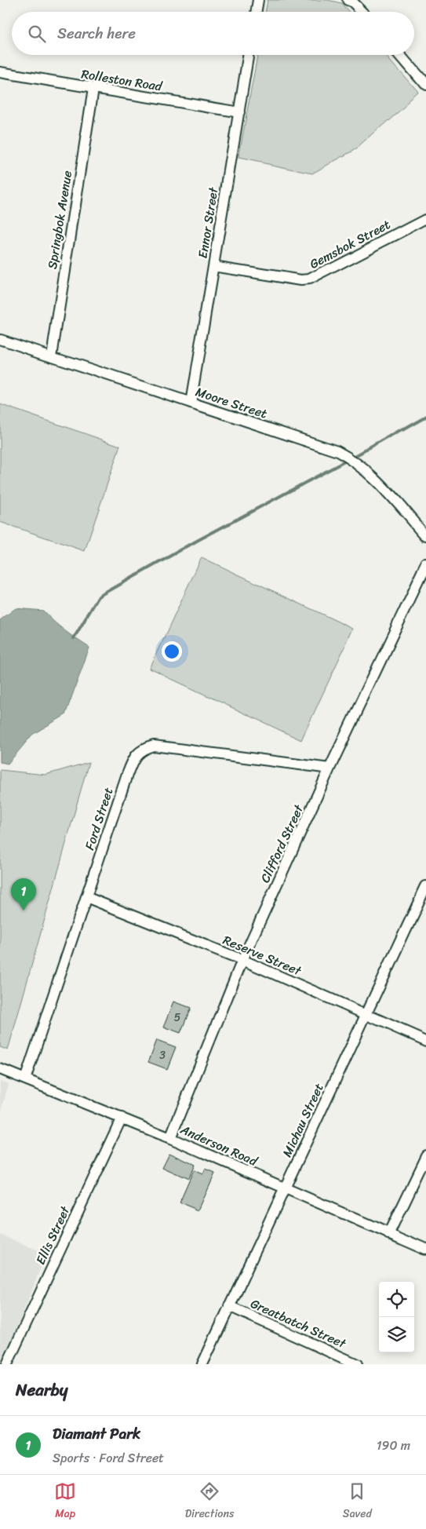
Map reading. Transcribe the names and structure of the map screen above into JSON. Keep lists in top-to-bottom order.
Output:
{
  "streets": {
    "street": [
      "Rolleston Road",
      "Springbok Avenue",
      "Ennor Street",
      "Gemsbok Street",
      "Moore Street",
      "Ford Street",
      "Clifford Street",
      "Reserve Street",
      "Michau Street",
      "Anderson Road",
      "Ellis Street",
      "Greatbatch Street"
    ]
  },
  "crossings": [
    ["Rolleston Road", "Springbok Avenue"],
    ["Rolleston Road", "Ennor Street"],
    ["Springbok Avenue", "Moore Street"],
    ["Ennor Street", "Gemsbok Street"],
    ["Ennor Street", "Moore Street"],
    ["Ford Street", "Clifford Street"],
    ["Ford Street", "Reserve Street"],
    ["Ford Street", "Anderson Road"],
    ["Clifford Street", "Reserve Street"],
    ["Clifford Street", "Anderson Road"],
    ["Reserve Street", "Michau Street"],
    ["Michau Street", "Anderson Road"],
    ["Michau Street", "Greatbatch Street"],
    ["Anderson Road", "Ellis Street"]
  ],
  "house_numbers": ["5", "3"],
  "page": {
    "search": "Search here",
    "pins": "1",
    "heading": "Nearby",
    "list": [
      {
        "mark": "1",
        "name": "Diamant Park",
        "note": "Sports · Ford Street",
        "value": "190 m"
      }
    ],
    "nav": ["Map", "Directions", "Saved"]
  }
}
